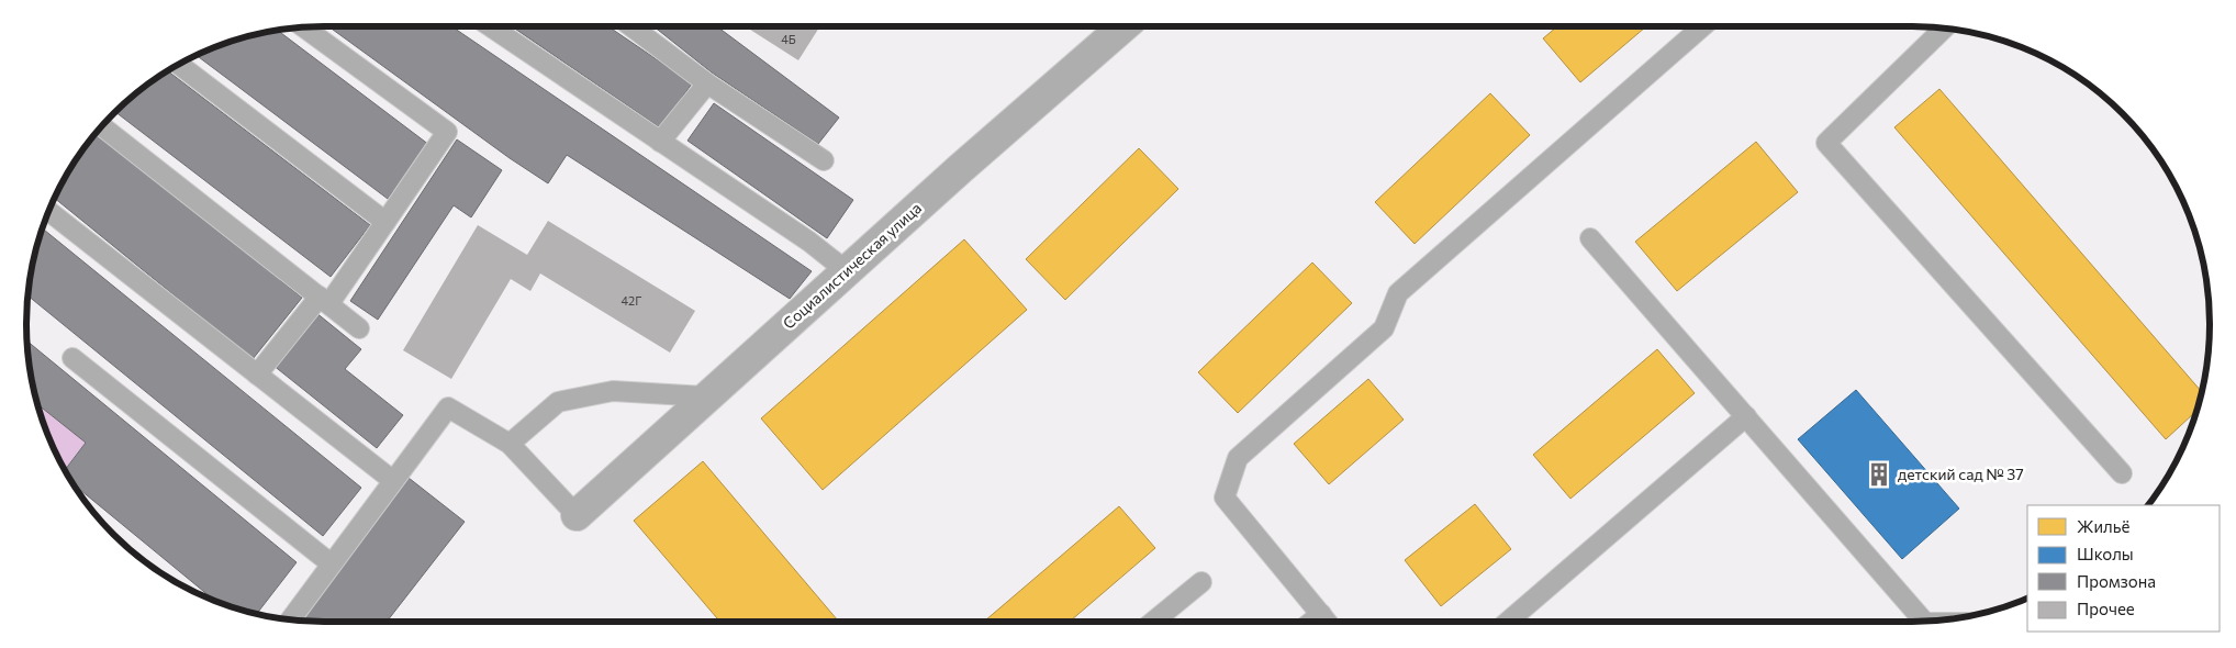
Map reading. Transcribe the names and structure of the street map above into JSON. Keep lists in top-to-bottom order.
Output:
{
  "streets": {
    "street": ["Социалистическая улица"]
  },
  "places": {
    "building": ["детский сад № 37"]
  },
  "house_numbers": ["4Б", "42Г"],
  "legend": [
    "Жильё",
    "Школы",
    "Промзона",
    "Прочее"
  ]
}
